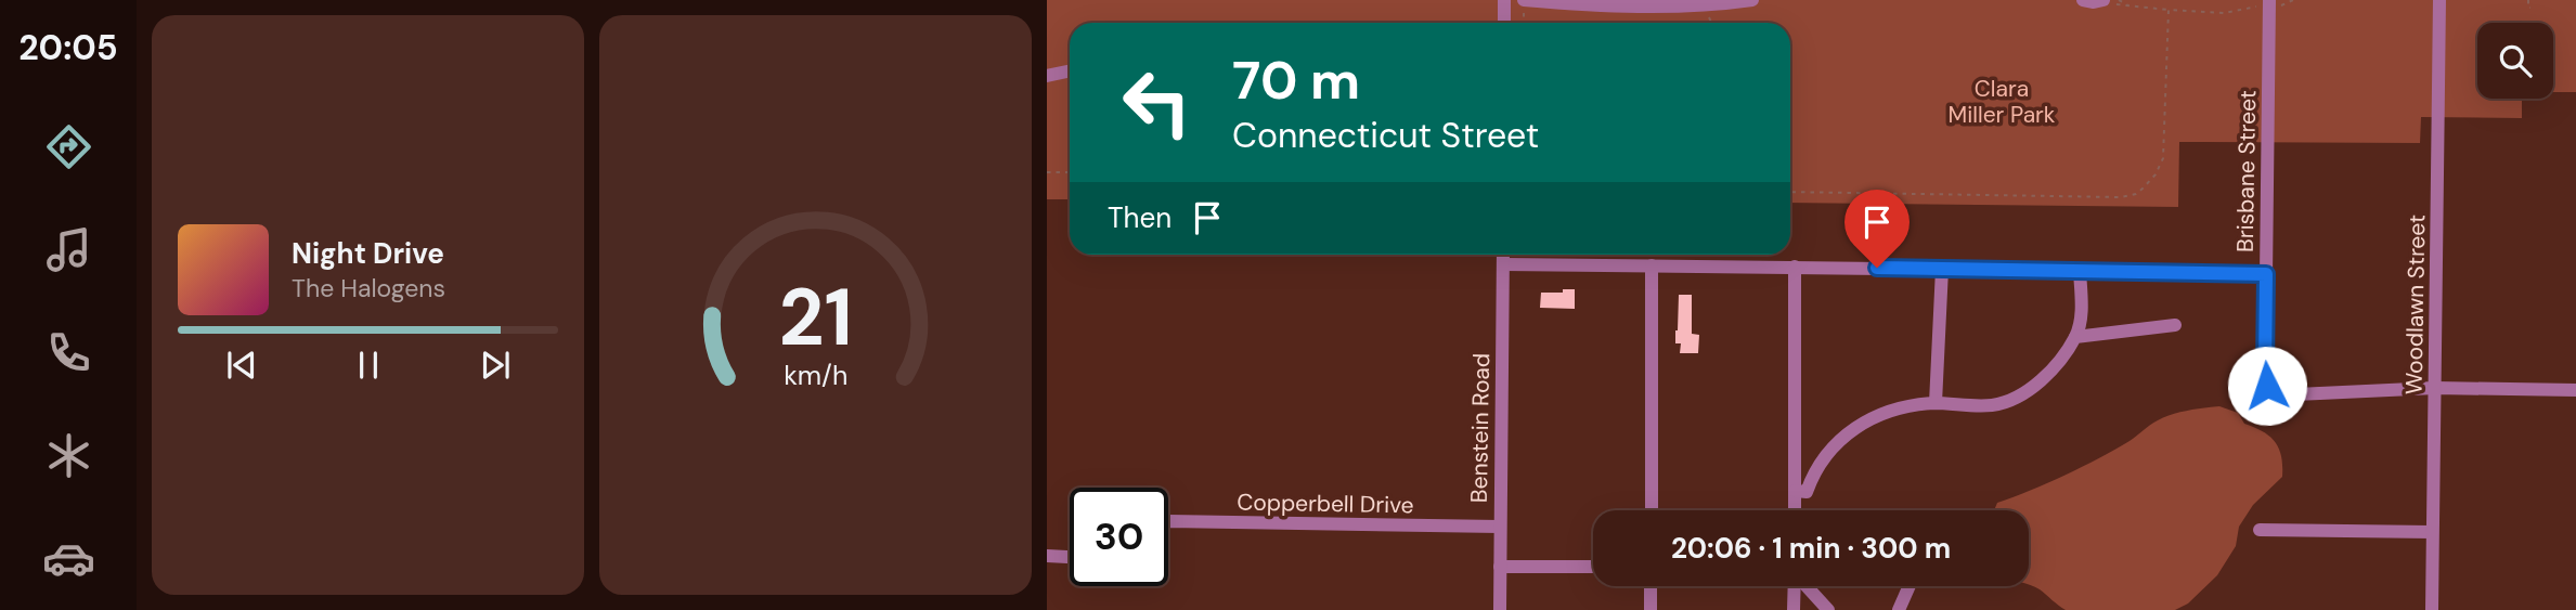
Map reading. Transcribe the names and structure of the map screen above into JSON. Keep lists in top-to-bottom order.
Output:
{
  "streets": {
    "street": [
      "Brisbane Street",
      "Woodlawn Street",
      "Benstein Road",
      "Copperbell Drive"
    ]
  },
  "crossings": [
    ["Brisbane Street", "Woodlawn Street"],
    ["Benstein Road", "Copperbell Drive"]
  ],
  "parks": ["Clara Miller Park"],
  "page": {
    "tabs": "20:05",
    "turn": ["70 m", "Connecticut Street"],
    "then": "Then",
    "song": ["Night Drive", "The Halogens"],
    "limit": "30",
    "trip": "20:06 · 1 min · 300 m",
    "gauge": ["21", "km/h"]
  }
}
